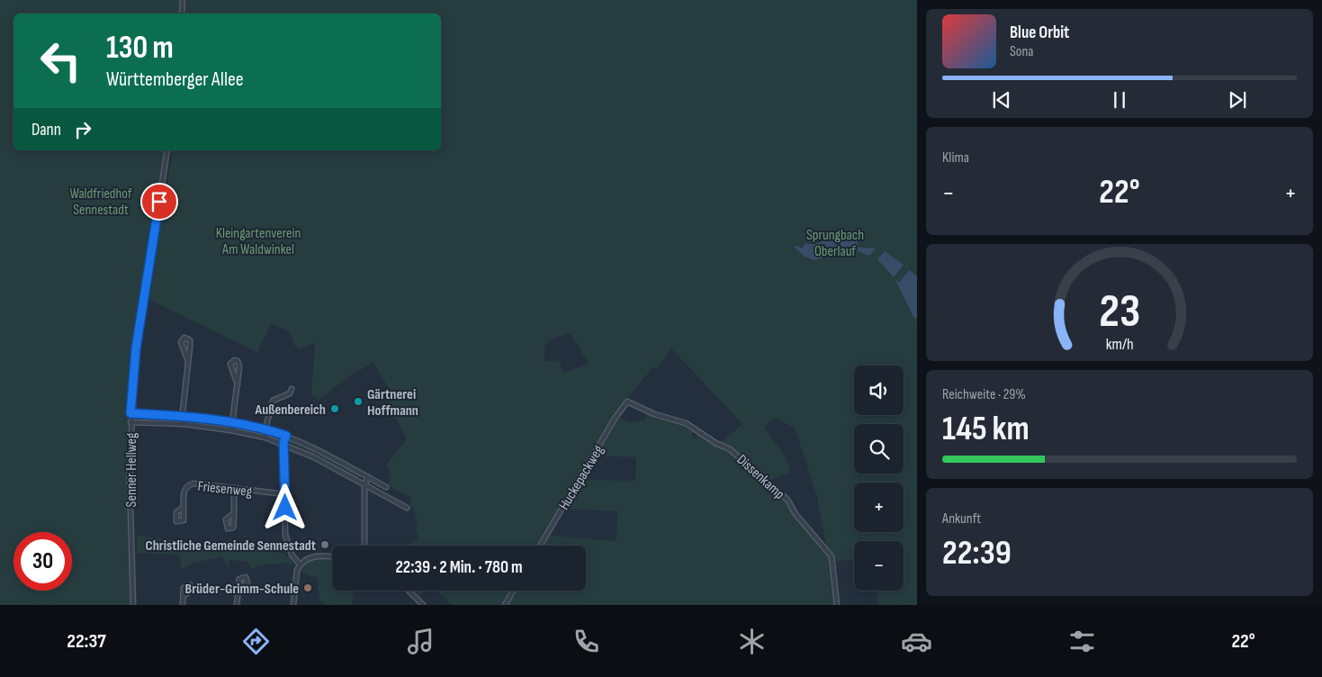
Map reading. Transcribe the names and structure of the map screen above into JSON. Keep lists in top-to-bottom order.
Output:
{
  "streets": {
    "street": [
      "Senner Hellweg",
      "Dissenkamp",
      "Huckepackweg",
      "Friesenweg"
    ]
  },
  "crossings": [
    ["Dissenkamp", "Huckepackweg"]
  ],
  "parks": ["Waldfriedhof Sennestadt", "Kleingartenverein Am Waldwinkel", "Sprungbach Oberlauf"],
  "places": [
    "Gärtnerei Hoffmann",
    "Außenbereich",
    "Christliche Gemeinde Sennestadt",
    "Brüder-Grimm-Schule"
  ],
  "page": {
    "turn": ["130 m", "Württemberger Allee"],
    "song": ["Blue Orbit", "Sona"],
    "then": "Dann",
    "tile": [
      "Klima",
      ["Reichweite · 29%", "145 km"],
      ["Ankunft", "22:39"]
    ],
    "heat": ["−", "22°", "+"],
    "map_buttons": ["+", "−"],
    "limit": "30",
    "trip": "22:39 · 2 Min. · 780 m",
    "tabs": ["22:37", "22°"],
    "gauge": ["23", "km/h"]
  }
}
